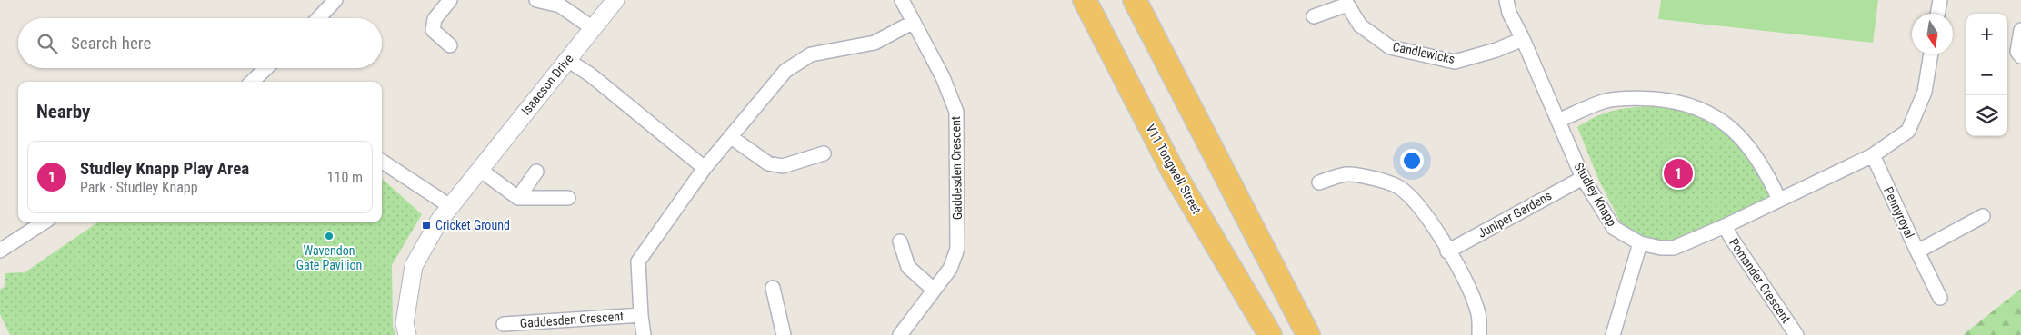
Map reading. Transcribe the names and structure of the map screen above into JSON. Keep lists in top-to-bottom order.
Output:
{
  "streets": {
    "highway": ["V11 Tongwell Street"],
    "street": [
      "Candlewicks",
      "Isaacson Drive",
      "Gaddesden Crescent",
      "Studley Knapp",
      "Pennyroyal",
      "Juniper Gardens",
      "Pomander Crescent"
    ]
  },
  "crossings": [
    ["Candlewicks", "Studley Knapp"],
    ["Studley Knapp", "Pennyroyal"],
    ["Studley Knapp", "Juniper Gardens"],
    ["Studley Knapp", "Pomander Crescent"]
  ],
  "places": {
    "transit": ["Cricket Ground"],
    "other": ["Wavendon Gate Pavilion"]
  },
  "north": "bottom",
  "page": {
    "map_buttons": ["+", "−"],
    "search": "Search here",
    "heading": "Nearby",
    "list": [
      {
        "mark": "1",
        "name": "Studley Knapp Play Area",
        "note": "Park · Studley Knapp",
        "value": "110 m"
      }
    ],
    "pins": "1"
  }
}
